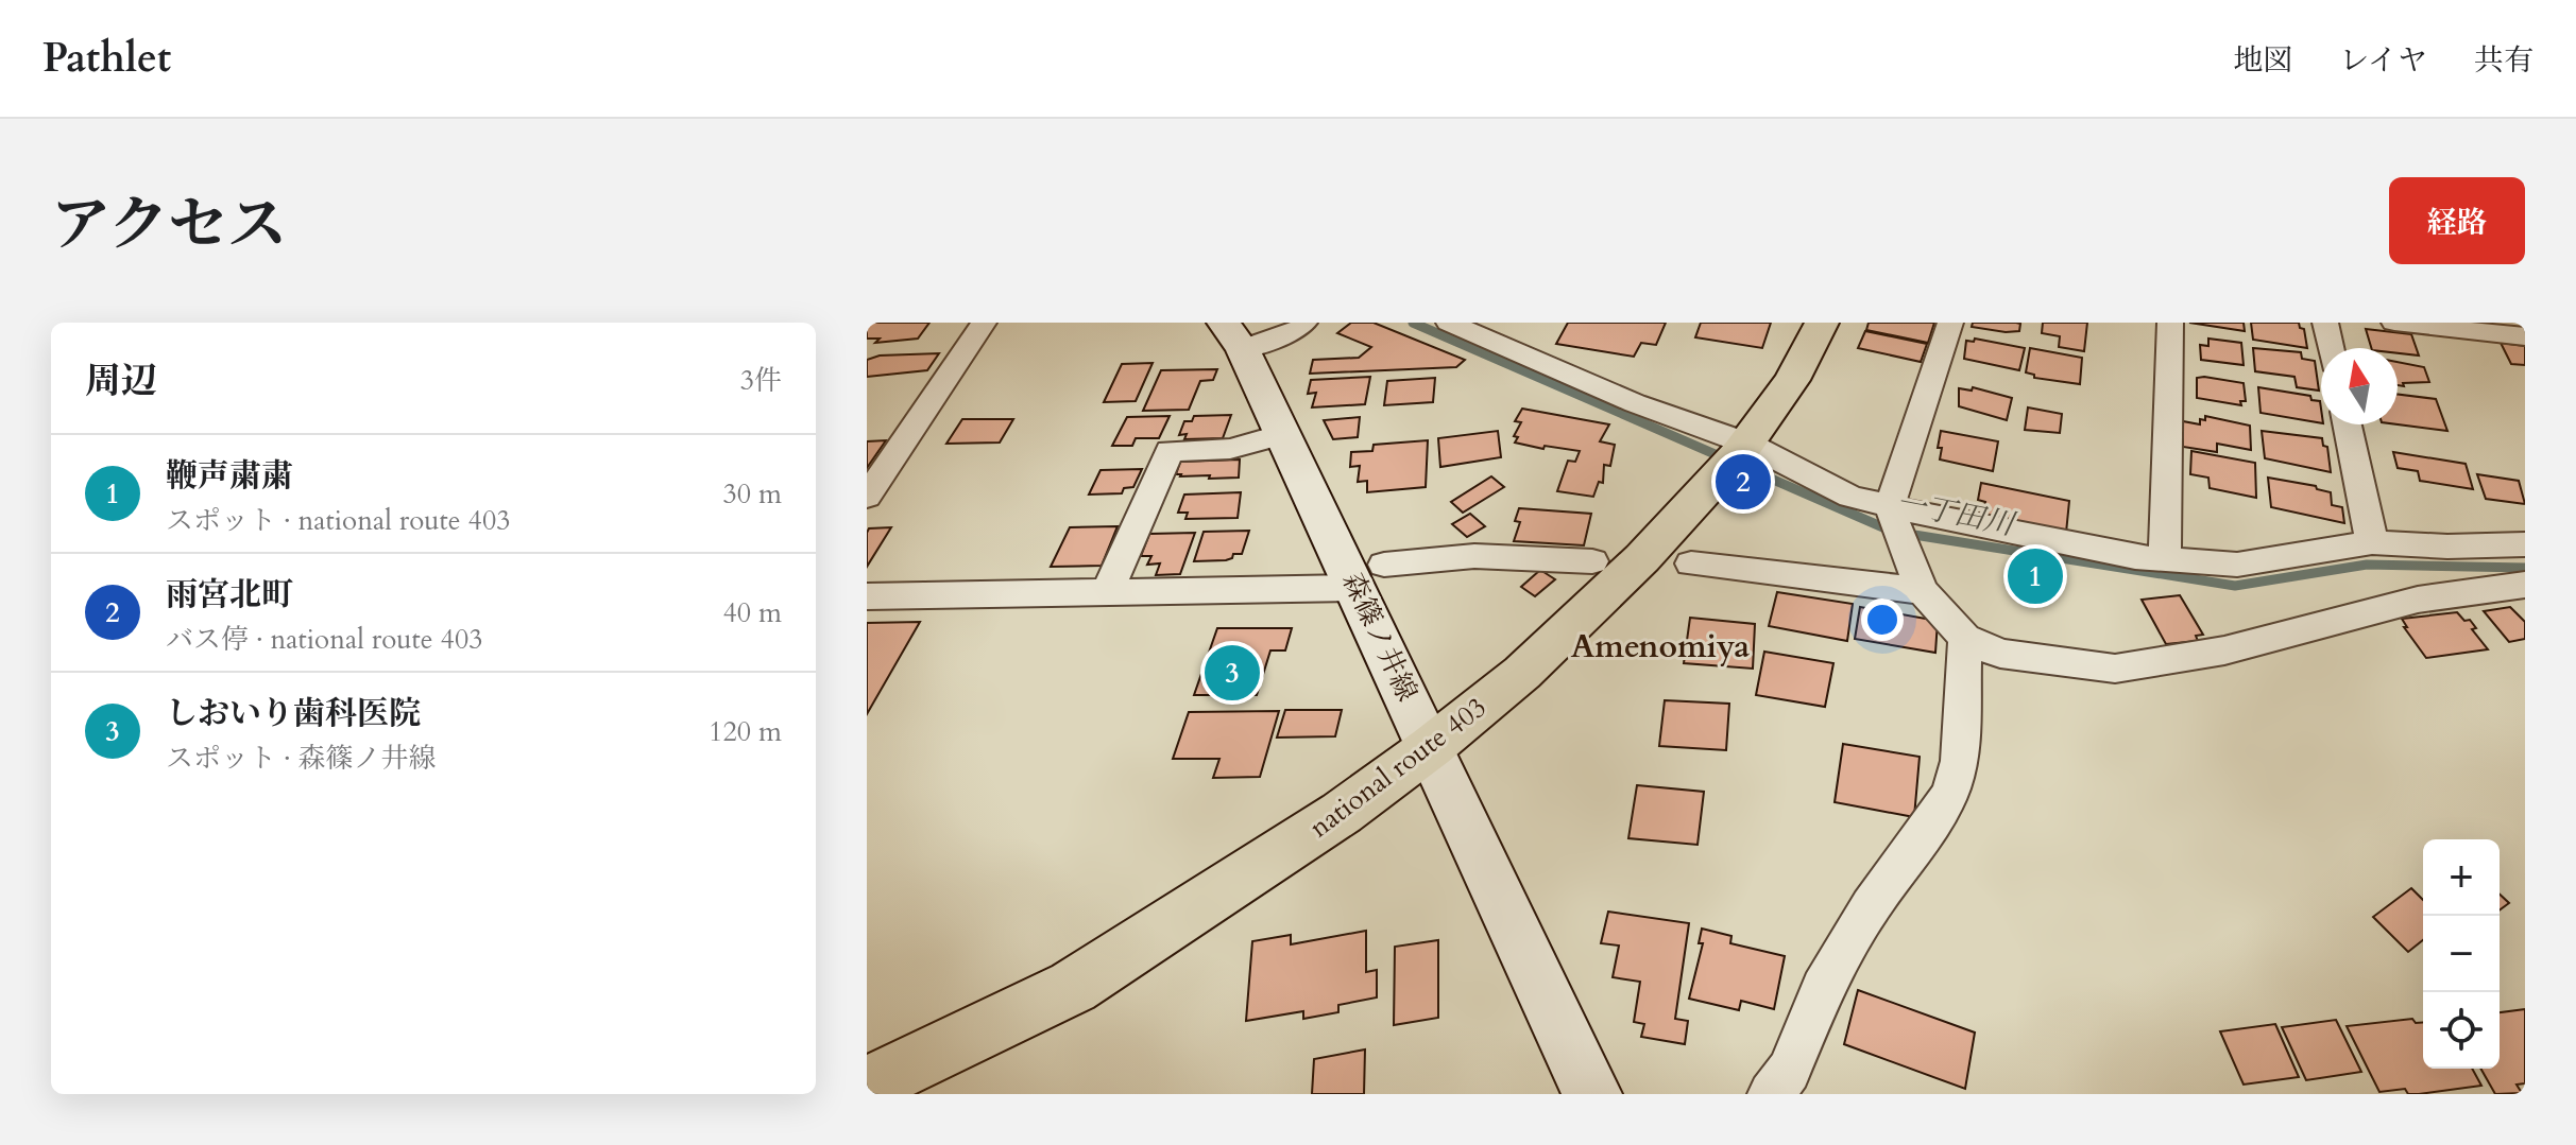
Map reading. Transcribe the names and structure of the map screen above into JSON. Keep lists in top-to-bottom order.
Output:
{
  "streets": {
    "highway": ["national route 403"],
    "main road": ["森篠ノ井線"]
  },
  "crossings": [
    ["森篠ノ井線", "national route 403"]
  ],
  "districts": ["Amenomiya"],
  "water": ["一丁田川"],
  "north": "top",
  "page": {
    "header": "Pathlet",
    "nav": ["地図", "レイヤ", "共有"],
    "title": "アクセス",
    "buttons": "経路",
    "heading": ["周辺", "3件"],
    "list": [
      {
        "mark": "1",
        "name": "鞭声粛粛",
        "note": "スポット · national route 403",
        "value": "30 m"
      },
      {
        "mark": "2",
        "name": "雨宮北町",
        "note": "バス停 · national route 403",
        "value": "40 m"
      },
      {
        "mark": "3",
        "name": "しおいり歯科医院",
        "note": "スポット · 森篠ノ井線",
        "value": "120 m"
      }
    ],
    "pins": ["2", "1", "3"],
    "map_buttons": ["+", "−"]
  }
}
